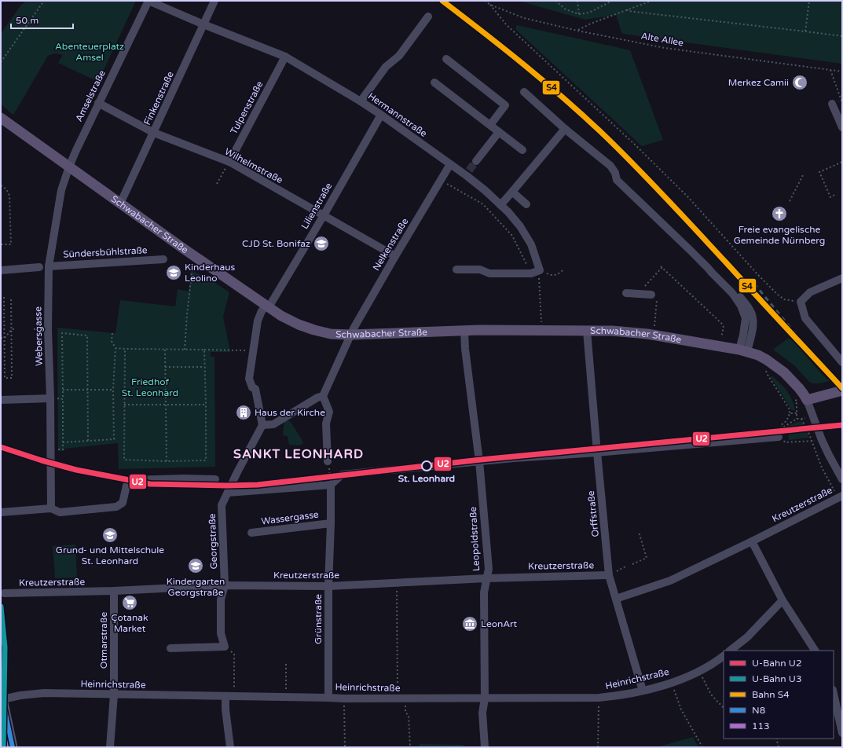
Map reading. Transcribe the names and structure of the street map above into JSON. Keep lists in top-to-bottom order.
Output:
{
  "streets": {
    "main road": ["Schwabacher Straße"],
    "street": [
      "Amselstraße",
      "Finkenstraße",
      "Tulpenstraße",
      "Hermannstraße",
      "Wilhelmstraße",
      "Lilienstraße",
      "Nelkenstraße",
      "Sündersbühlstraße",
      "Webersgasse",
      "Kreutzerstraße",
      "Orffstraße",
      "Wassergasse",
      "Leopoldstraße",
      "Georgstraße",
      "Grünstraße",
      "Otmarstraße",
      "Heinrichstraße"
    ],
    "path": ["Alte Allee"]
  },
  "crossings": [
    ["Amselstraße", "Hermannstraße"],
    ["Amselstraße", "Wilhelmstraße"],
    ["Amselstraße", "Schwabacher Straße"],
    ["Amselstraße", "Webersgasse"],
    ["Finkenstraße", "Hermannstraße"],
    ["Finkenstraße", "Wilhelmstraße"],
    ["Finkenstraße", "Schwabacher Straße"],
    ["Tulpenstraße", "Hermannstraße"],
    ["Tulpenstraße", "Wilhelmstraße"],
    ["Hermannstraße", "Lilienstraße"],
    ["Hermannstraße", "Nelkenstraße"],
    ["Wilhelmstraße", "Lilienstraße"],
    ["Wilhelmstraße", "Nelkenstraße"],
    ["Lilienstraße", "Schwabacher Straße"],
    ["Lilienstraße", "Georgstraße"],
    ["Schwabacher Straße", "Nelkenstraße"],
    ["Schwabacher Straße", "Webersgasse"],
    ["Schwabacher Straße", "Orffstraße"],
    ["Schwabacher Straße", "Leopoldstraße"],
    ["Sündersbühlstraße", "Webersgasse"],
    ["Kreutzerstraße", "Orffstraße"],
    ["Kreutzerstraße", "Leopoldstraße"],
    ["Kreutzerstraße", "Georgstraße"],
    ["Kreutzerstraße", "Grünstraße"],
    ["Kreutzerstraße", "Otmarstraße"],
    ["Orffstraße", "Heinrichstraße"],
    ["Wassergasse", "Grünstraße"],
    ["Leopoldstraße", "Heinrichstraße"],
    ["Grünstraße", "Heinrichstraße"],
    ["Otmarstraße", "Heinrichstraße"]
  ],
  "districts": ["SANKT LEONHARD"],
  "parks": ["Abenteuerplatz Amsel", "Friedhof St. Leonhard"],
  "places": {
    "mosque": ["Merkez Camii"],
    "church": ["Freie evangelische Gemeinde Nürnberg"],
    "school or university": [
      "CJD St. Bonifaz",
      "Kinderhaus Leolino",
      "Grund- und Mittelschule St. Leonhard",
      "Kindergarten Georgstraße"
    ],
    "building": ["Haus der Kirche"],
    "other": ["St. Leonhard"],
    "supermarket": ["Çotanak Market"],
    "museum": ["LeonArt"]
  },
  "lines": [
    "rail line S4",
    "metro line U2",
    "metro line U3",
    "transit line N8",
    "transit line 113"
  ],
  "legend": [
    "U-Bahn U2",
    "U-Bahn U3",
    "Bahn S4",
    "N8",
    "113"
  ],
  "scale_bar": "50 m"
}
